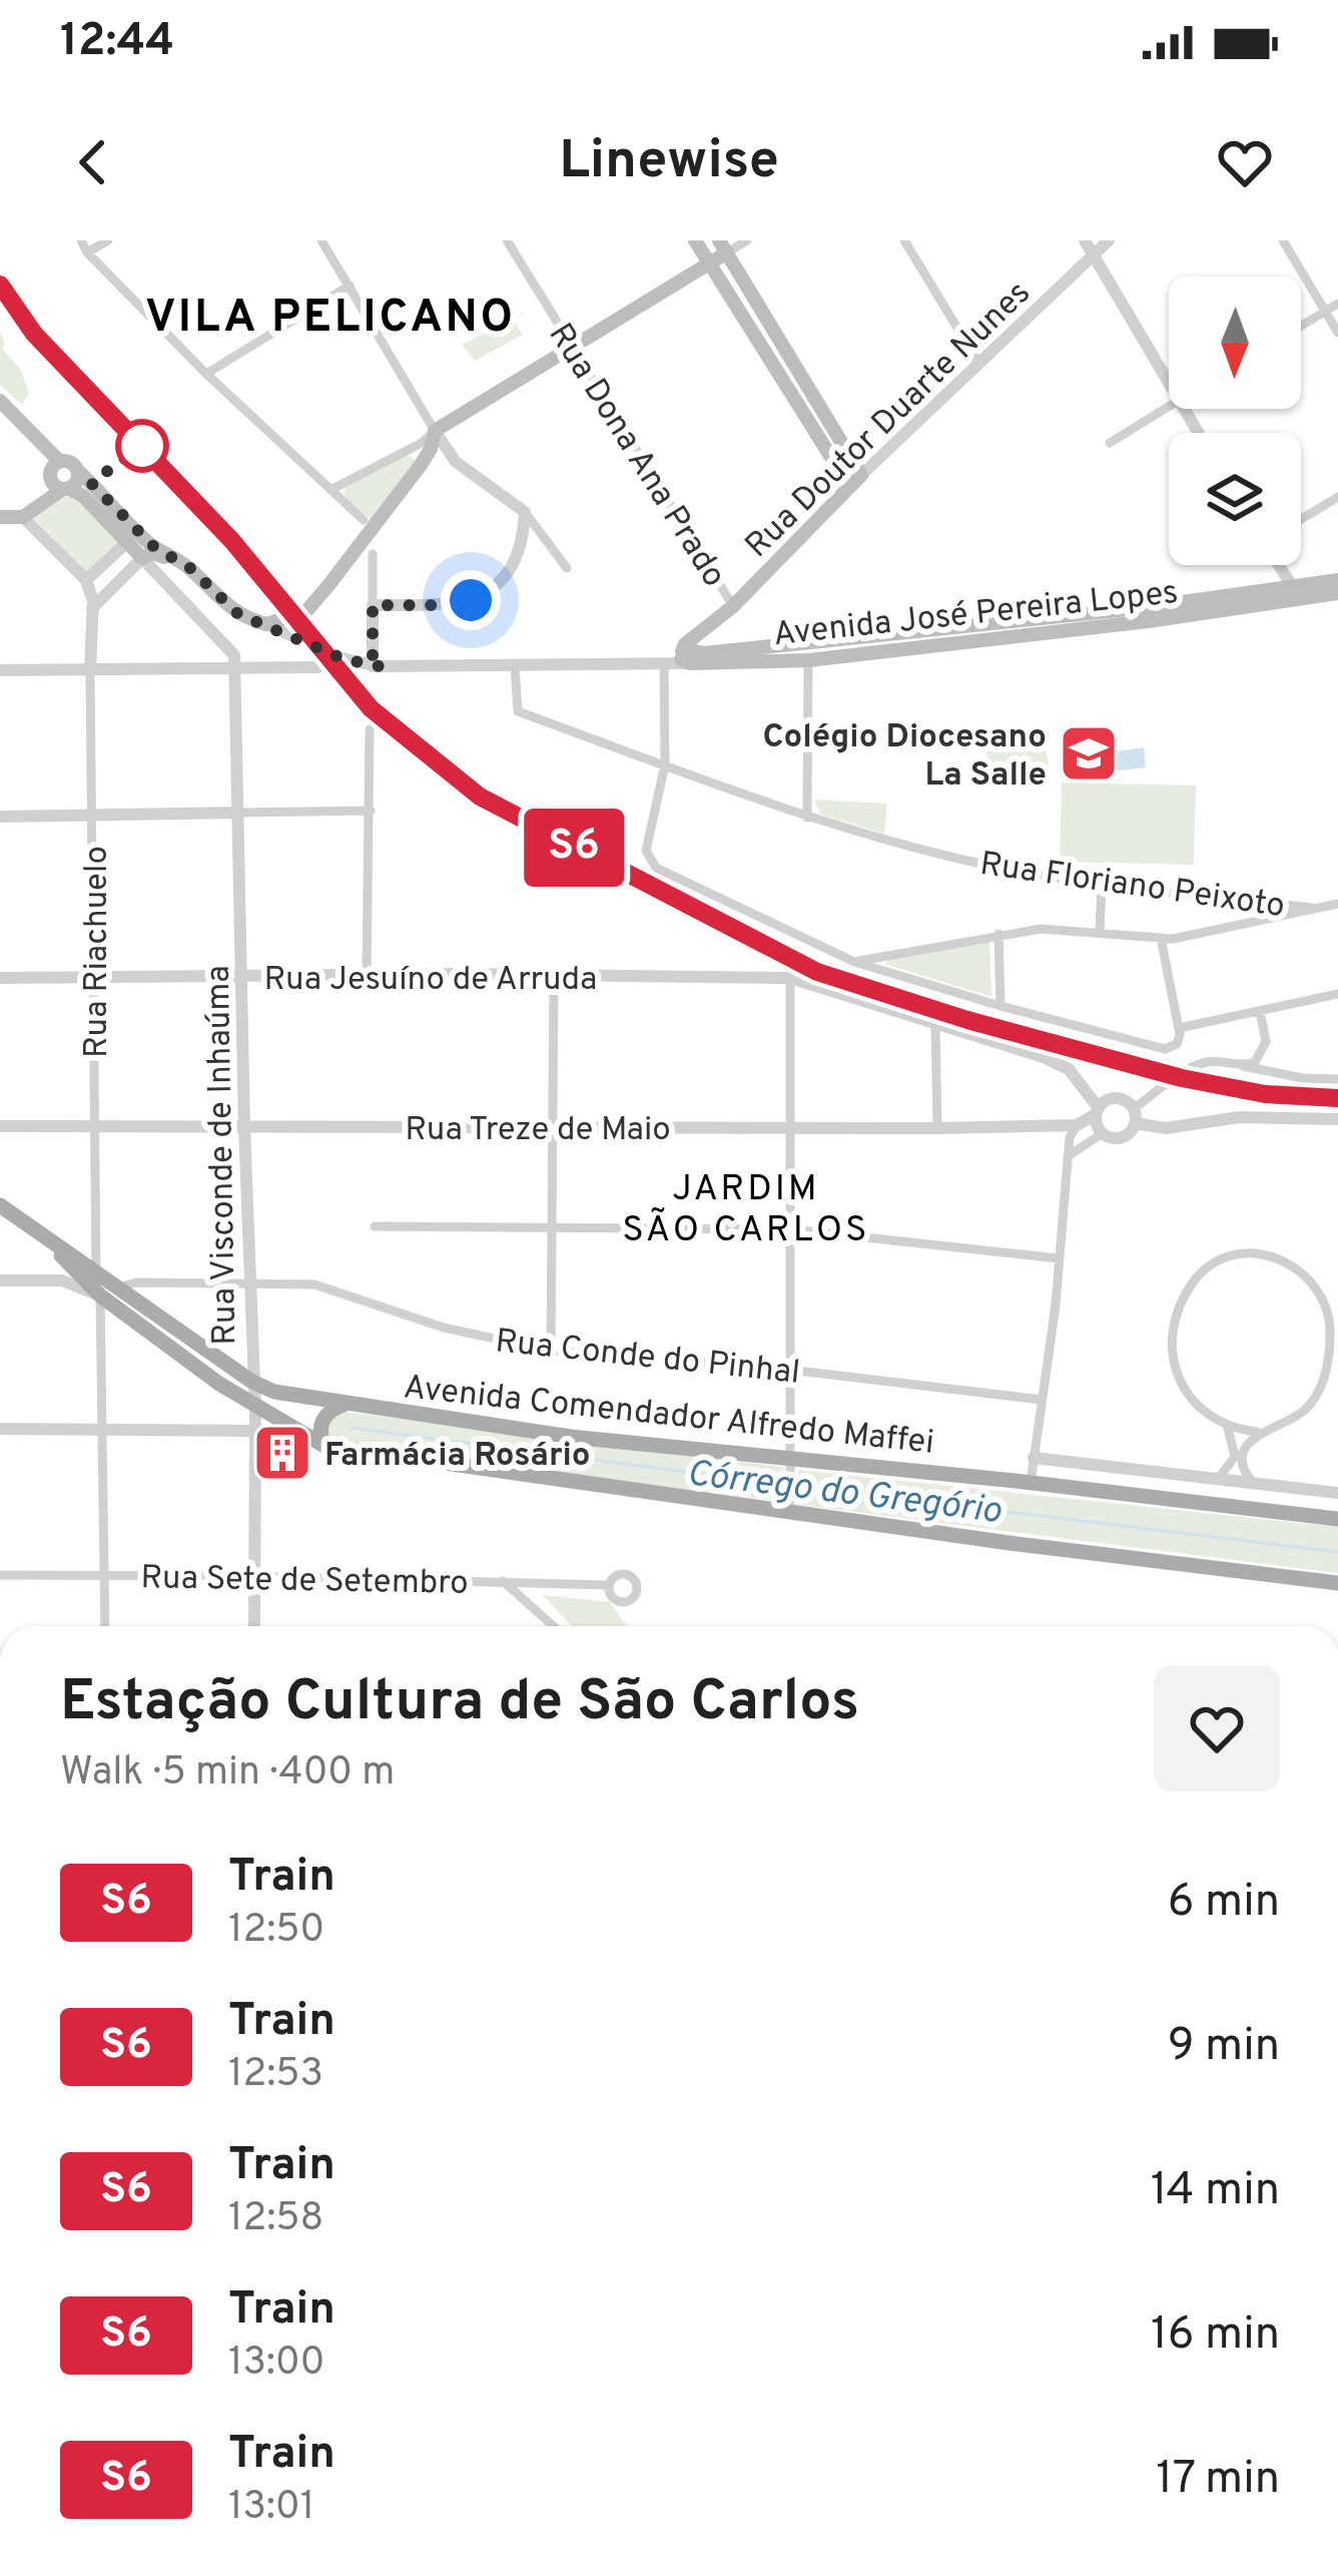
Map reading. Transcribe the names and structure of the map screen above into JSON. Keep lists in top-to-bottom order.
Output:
{
  "streets": {
    "main road": ["Rua Doutor Duarte Nunes", "Avenida José Pereira Lopes", "Avenida Comendador Alfredo Maffei"],
    "street": [
      "Rua Dona Ana Prado",
      "Rua Floriano Peixoto",
      "Rua Riachuelo",
      "Rua Jesuíno de Arruda",
      "Rua Treze de Maio",
      "Rua Visconde de Inhaúma",
      "Rua Conde do Pinhal",
      "Rua Sete de Setembro"
    ]
  },
  "crossings": [
    ["Rua Doutor Duarte Nunes", "Rua Dona Ana Prado"],
    ["Rua Doutor Duarte Nunes", "Avenida José Pereira Lopes"],
    ["Rua Riachuelo", "Rua Jesuíno de Arruda"],
    ["Rua Riachuelo", "Rua Treze de Maio"],
    ["Rua Riachuelo", "Avenida Comendador Alfredo Maffei"],
    ["Rua Riachuelo", "Rua Sete de Setembro"],
    ["Rua Jesuíno de Arruda", "Rua Treze de Maio"],
    ["Rua Jesuíno de Arruda", "Rua Visconde de Inhaúma"],
    ["Rua Treze de Maio", "Rua Visconde de Inhaúma"],
    ["Rua Visconde de Inhaúma", "Rua Conde do Pinhal"],
    ["Rua Visconde de Inhaúma", "Avenida Comendador Alfredo Maffei"],
    ["Rua Visconde de Inhaúma", "Rua Sete de Setembro"],
    ["Rua Conde do Pinhal", "Avenida Comendador Alfredo Maffei"]
  ],
  "districts": ["VILA PELICANO", "JARDIM SÃO CARLOS"],
  "water": ["Córrego do Gregório"],
  "places": {
    "school or university": ["Colégio Diocesano La Salle"],
    "building": ["Farmácia Rosário"]
  },
  "north": "bottom",
  "page": {
    "status": "12:44",
    "header": "Linewise",
    "on_map": "S6",
    "heading": ["Estação Cultura de São Carlos", "Walk · 5 min · 400 m"],
    "list": [
      {
        "mark": "S6",
        "name": "Train",
        "note": "12:50",
        "value": "6 min"
      },
      {
        "mark": "S6",
        "name": "Train",
        "note": "12:53",
        "value": "9 min"
      },
      {
        "mark": "S6",
        "name": "Train",
        "note": "12:58",
        "value": "14 min"
      },
      {
        "mark": "S6",
        "name": "Train",
        "note": "13:00",
        "value": "16 min"
      },
      {
        "mark": "S6",
        "name": "Train",
        "note": "13:01",
        "value": "17 min"
      }
    ]
  }
}
